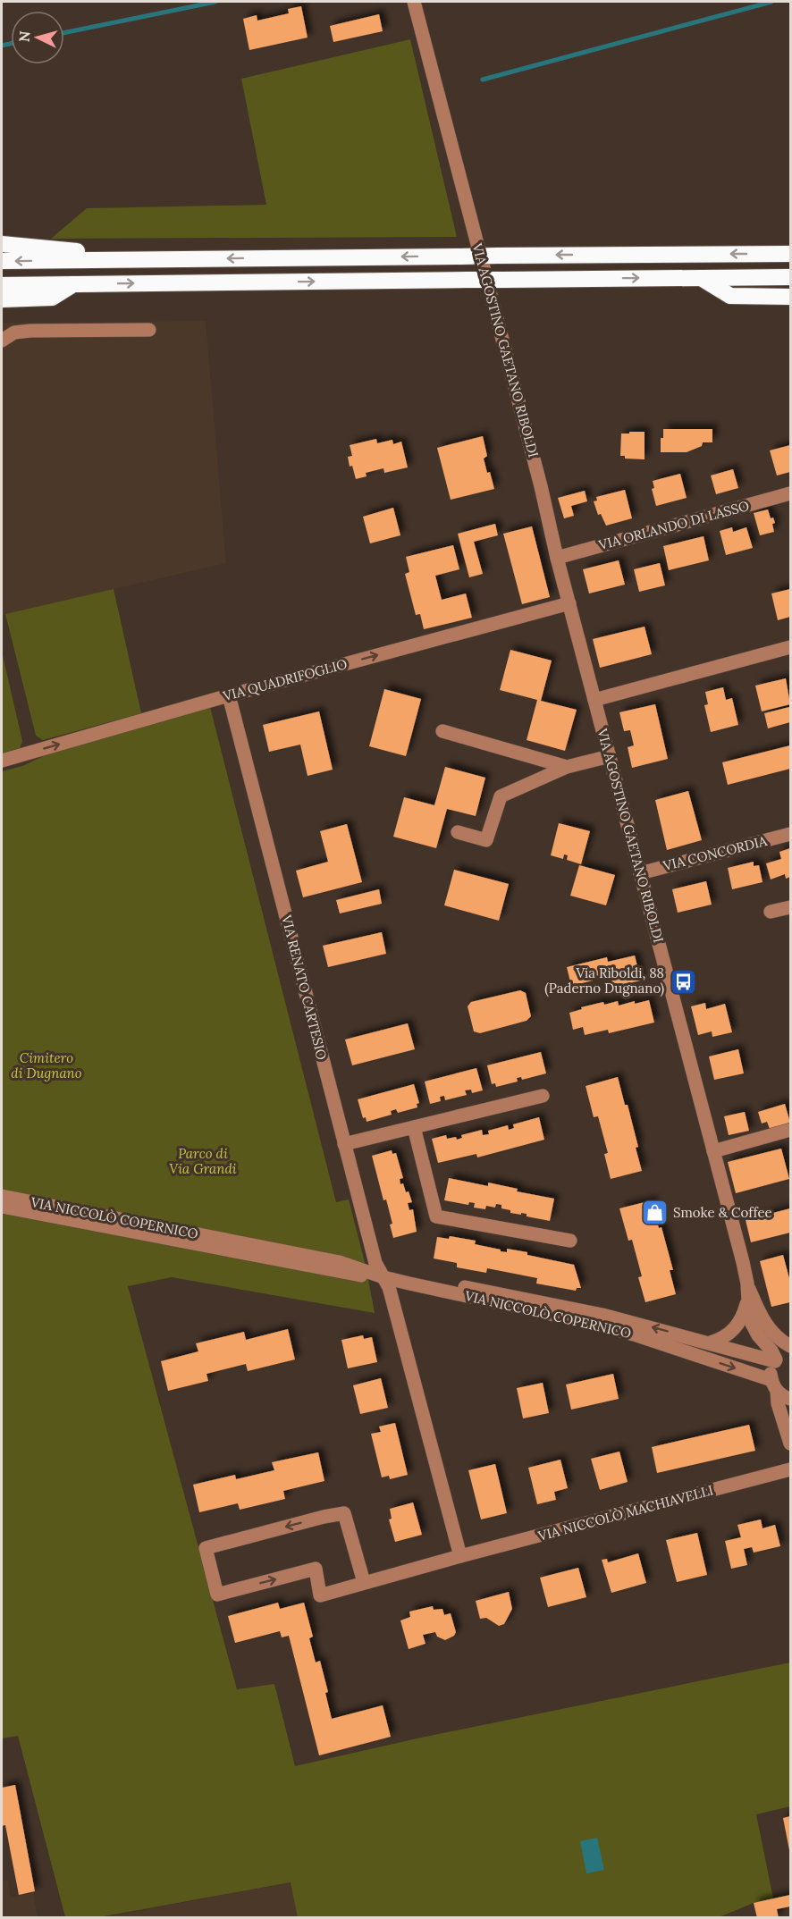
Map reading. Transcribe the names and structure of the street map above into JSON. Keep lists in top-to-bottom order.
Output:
{
  "streets": {
    "street": [
      "VIA AGOSTINO GAETANO RIBOLDI",
      "VIA ORLANDO DI LASSO",
      "VIA QUADRIFOGLIO",
      "VIA CONCORDIA",
      "VIA RENATO CARTESIO",
      "VIA NICCOLÒ COPERNICO",
      "VIA NICCOLÒ MACHIAVELLI"
    ]
  },
  "crossings": [
    ["VIA AGOSTINO GAETANO RIBOLDI", "VIA ORLANDO DI LASSO"],
    ["VIA AGOSTINO GAETANO RIBOLDI", "VIA QUADRIFOGLIO"],
    ["VIA AGOSTINO GAETANO RIBOLDI", "VIA CONCORDIA"],
    ["VIA AGOSTINO GAETANO RIBOLDI", "VIA NICCOLÒ COPERNICO"],
    ["VIA QUADRIFOGLIO", "VIA RENATO CARTESIO"],
    ["VIA RENATO CARTESIO", "VIA NICCOLÒ COPERNICO"]
  ],
  "one_way": ["VIA QUADRIFOGLIO"],
  "parks": ["Cimitero di Dugnano", "Parco di Via Grandi"],
  "places": {
    "bus stop": ["Via Riboldi, 88 (Paderno Dugnano)"],
    "shop": ["Smoke & Coffee"]
  },
  "north": "left"
}
